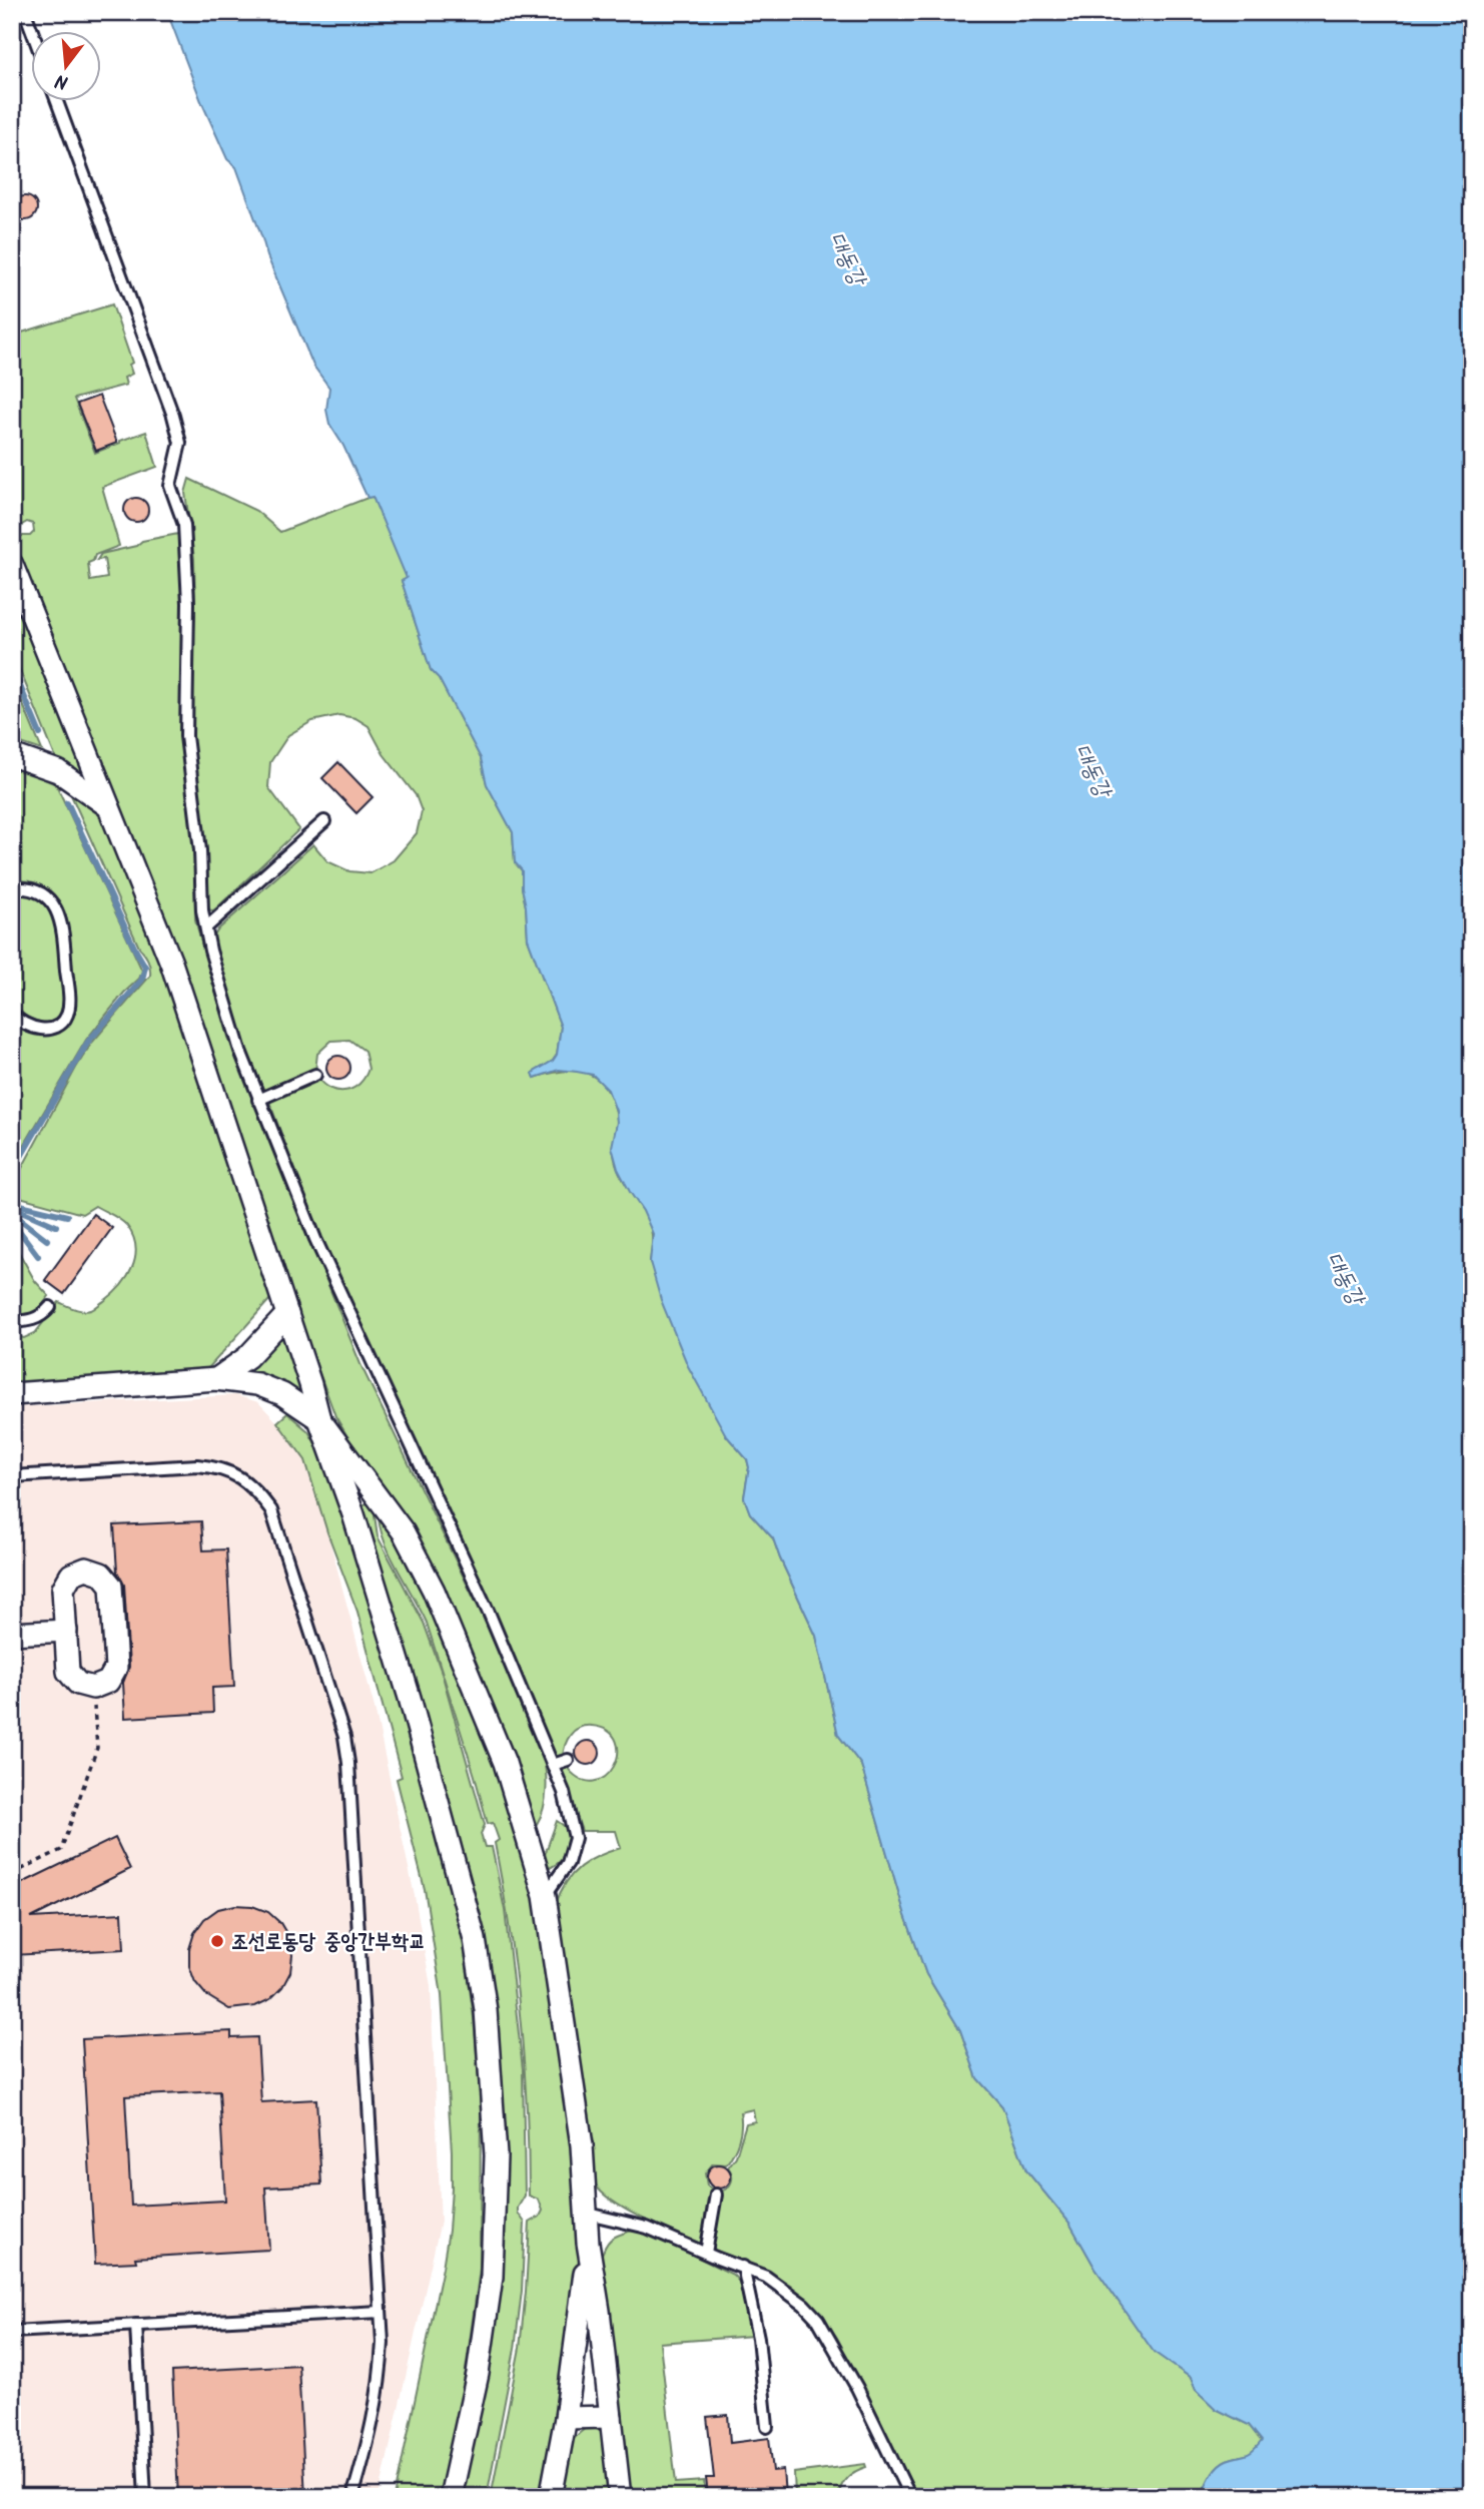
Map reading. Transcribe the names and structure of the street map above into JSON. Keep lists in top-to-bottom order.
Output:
{
  "water": ["대동강"],
  "places": ["조선로동당 중앙간부학교"],
  "north": "bottom"
}
